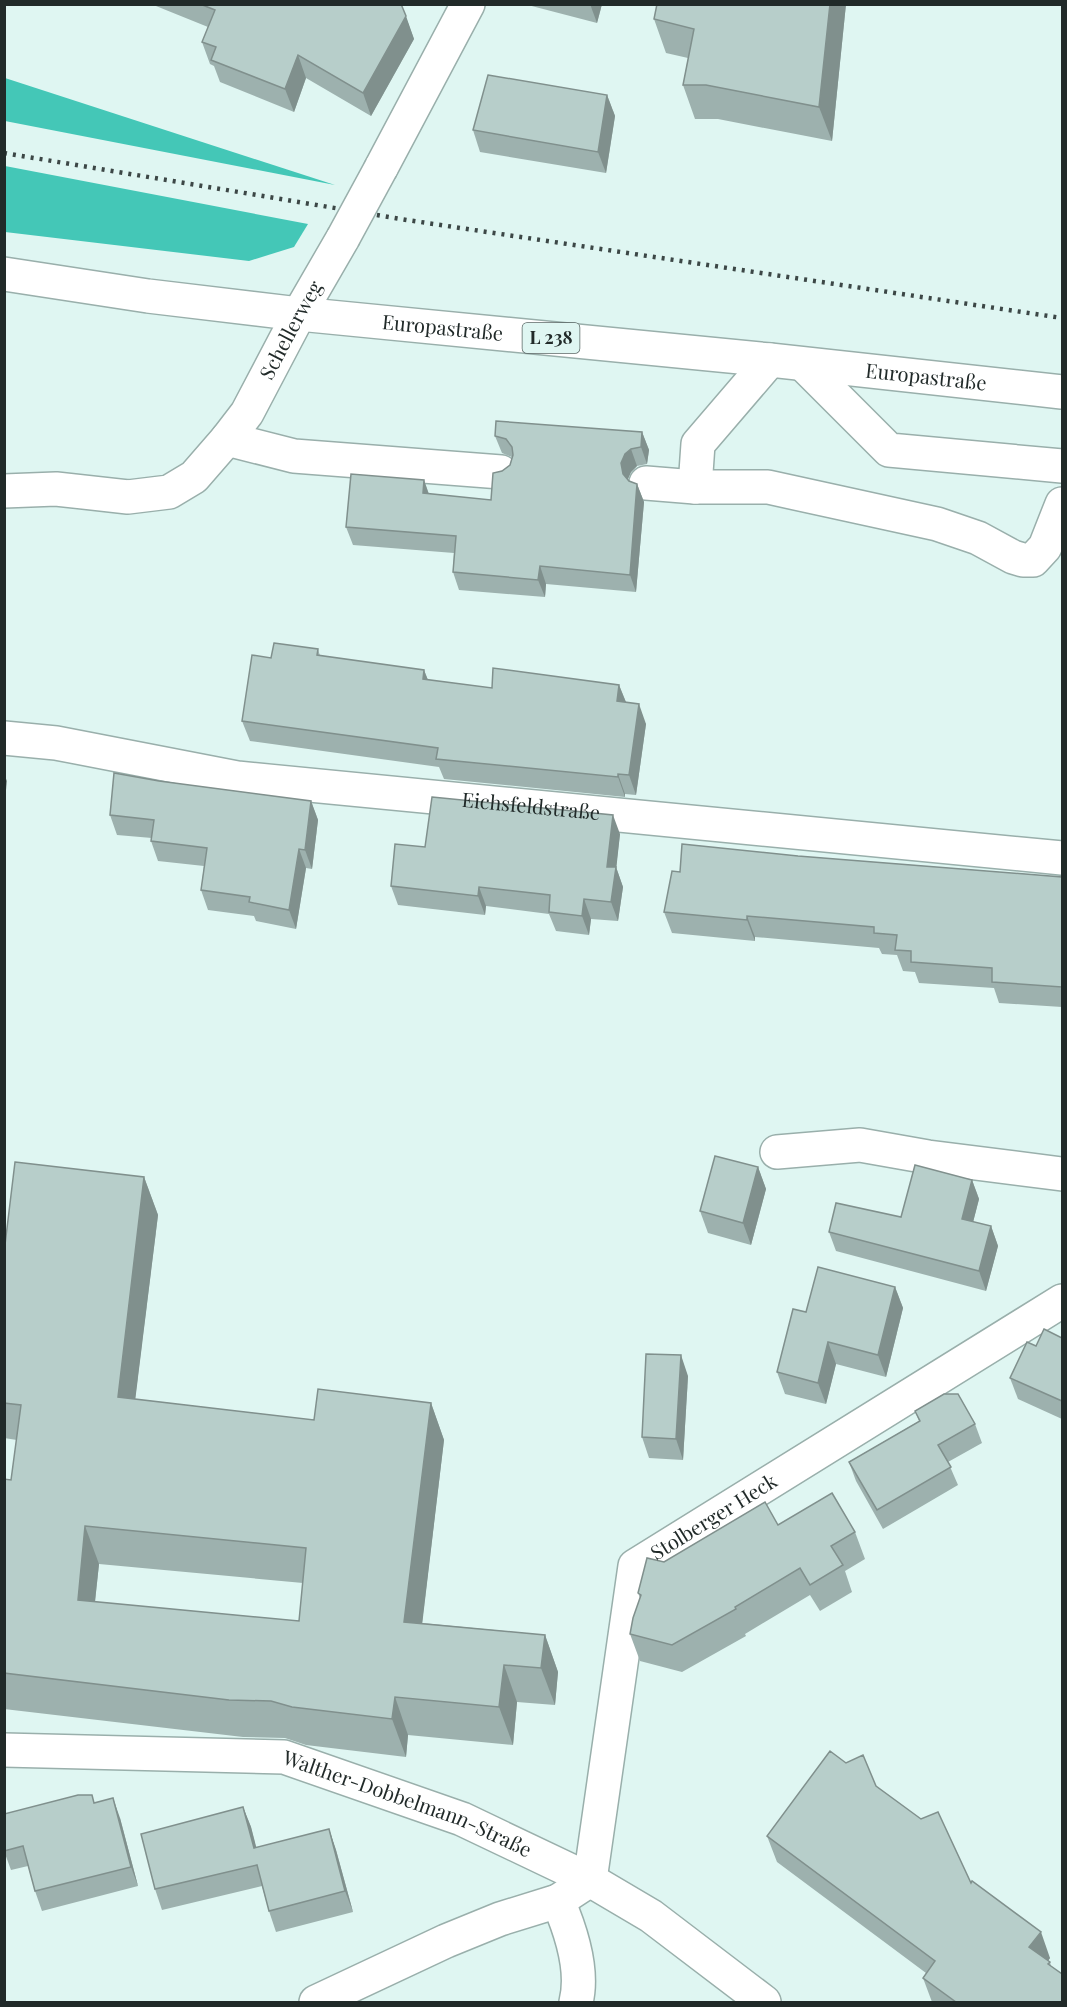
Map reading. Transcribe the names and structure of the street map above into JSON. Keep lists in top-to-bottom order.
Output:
{
  "streets": {
    "street": [
      "Europastraße",
      "Schellerweg",
      "L 238",
      "Eichsfeldstraße",
      "Stolberger Heck",
      "Walther-Dobbelmann-Straße"
    ]
  },
  "crossings": [
    ["Europastraße", "Schellerweg"],
    ["Stolberger Heck", "Walther-Dobbelmann-Straße"]
  ]
}
